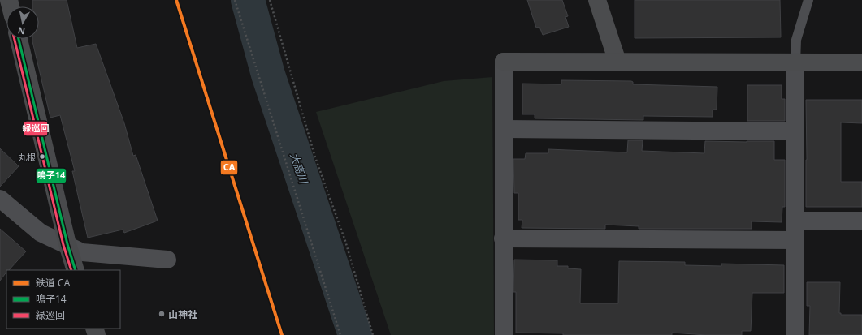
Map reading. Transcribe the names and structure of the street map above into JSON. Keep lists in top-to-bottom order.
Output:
{
  "water": ["大高川"],
  "places": ["丸根", "山神社"],
  "lines": ["rail line CA", "transit line 鳴子14", "transit line 緑巡回"],
  "legend": ["鉄道 CA", "鳴子14", "緑巡回"],
  "north": "bottom"
}
